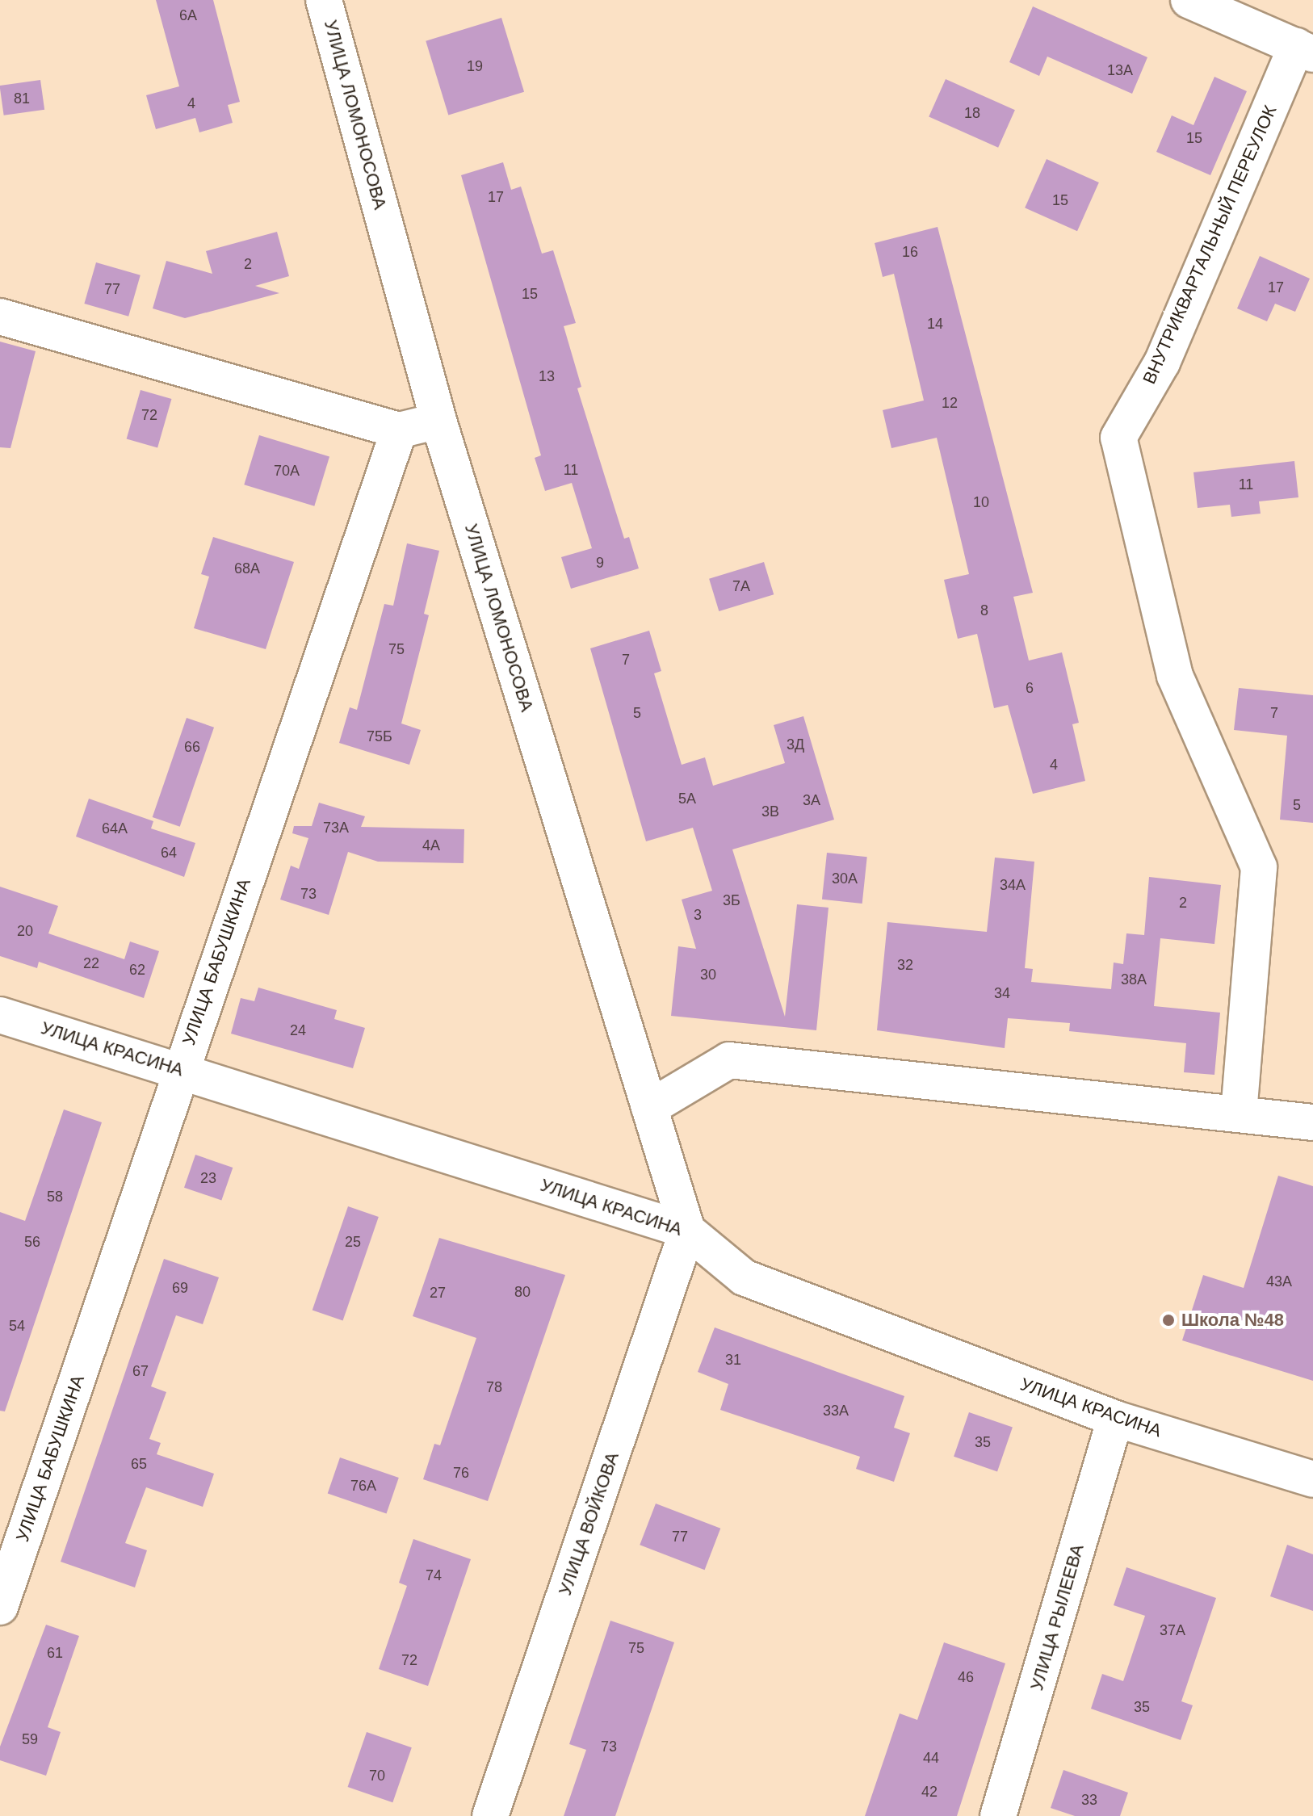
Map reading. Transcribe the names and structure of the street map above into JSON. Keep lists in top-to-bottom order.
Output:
{
  "streets": {
    "street": [
      "УЛИЦА ЛОМОНОСОВА",
      "ВНУТРИКВАРТАЛЬНЫЙ ПЕРЕУЛОК",
      "УЛИЦА БАБУШКИНА",
      "УЛИЦА КРАСИНА",
      "УЛИЦА ВОЙКОВА",
      "УЛИЦА РЫЛЕЕВА"
    ]
  },
  "crossings": [
    ["УЛИЦА ЛОМОНОСОВА", "УЛИЦА КРАСИНА"],
    ["УЛИЦА ЛОМОНОСОВА", "УЛИЦА ВОЙКОВА"],
    ["УЛИЦА БАБУШКИНА", "УЛИЦА КРАСИНА"],
    ["УЛИЦА КРАСИНА", "УЛИЦА ВОЙКОВА"],
    ["УЛИЦА КРАСИНА", "УЛИЦА РЫЛЕЕВА"]
  ],
  "places": ["Школа №48"],
  "house_numbers": [
    "6А",
    "19",
    "13А",
    "81",
    "4",
    "18",
    "15",
    "17",
    "15",
    "16",
    "2",
    "17",
    "77",
    "15",
    "14",
    "13",
    "12",
    "72",
    "11",
    "70А",
    "11",
    "10",
    "9",
    "68А",
    "7А",
    "8",
    "75",
    "7",
    "6",
    "5",
    "7",
    "75Б",
    "3Д",
    "66",
    "4",
    "5А",
    "3А",
    "5",
    "3В",
    "73А",
    "64А",
    "4А",
    "64",
    "30А",
    "34А",
    "73",
    "3Б",
    "2",
    "3",
    "20",
    "22",
    "32",
    "62",
    "30",
    "38А",
    "34",
    "24",
    "23",
    "58",
    "56",
    "25",
    "43А",
    "69",
    "80",
    "27",
    "54",
    "31",
    "67",
    "78",
    "33А",
    "35",
    "65",
    "76",
    "76А",
    "77",
    "74",
    "37А",
    "75",
    "61",
    "72",
    "46",
    "35",
    "59",
    "73",
    "44",
    "70",
    "42",
    "33"
  ]
}
